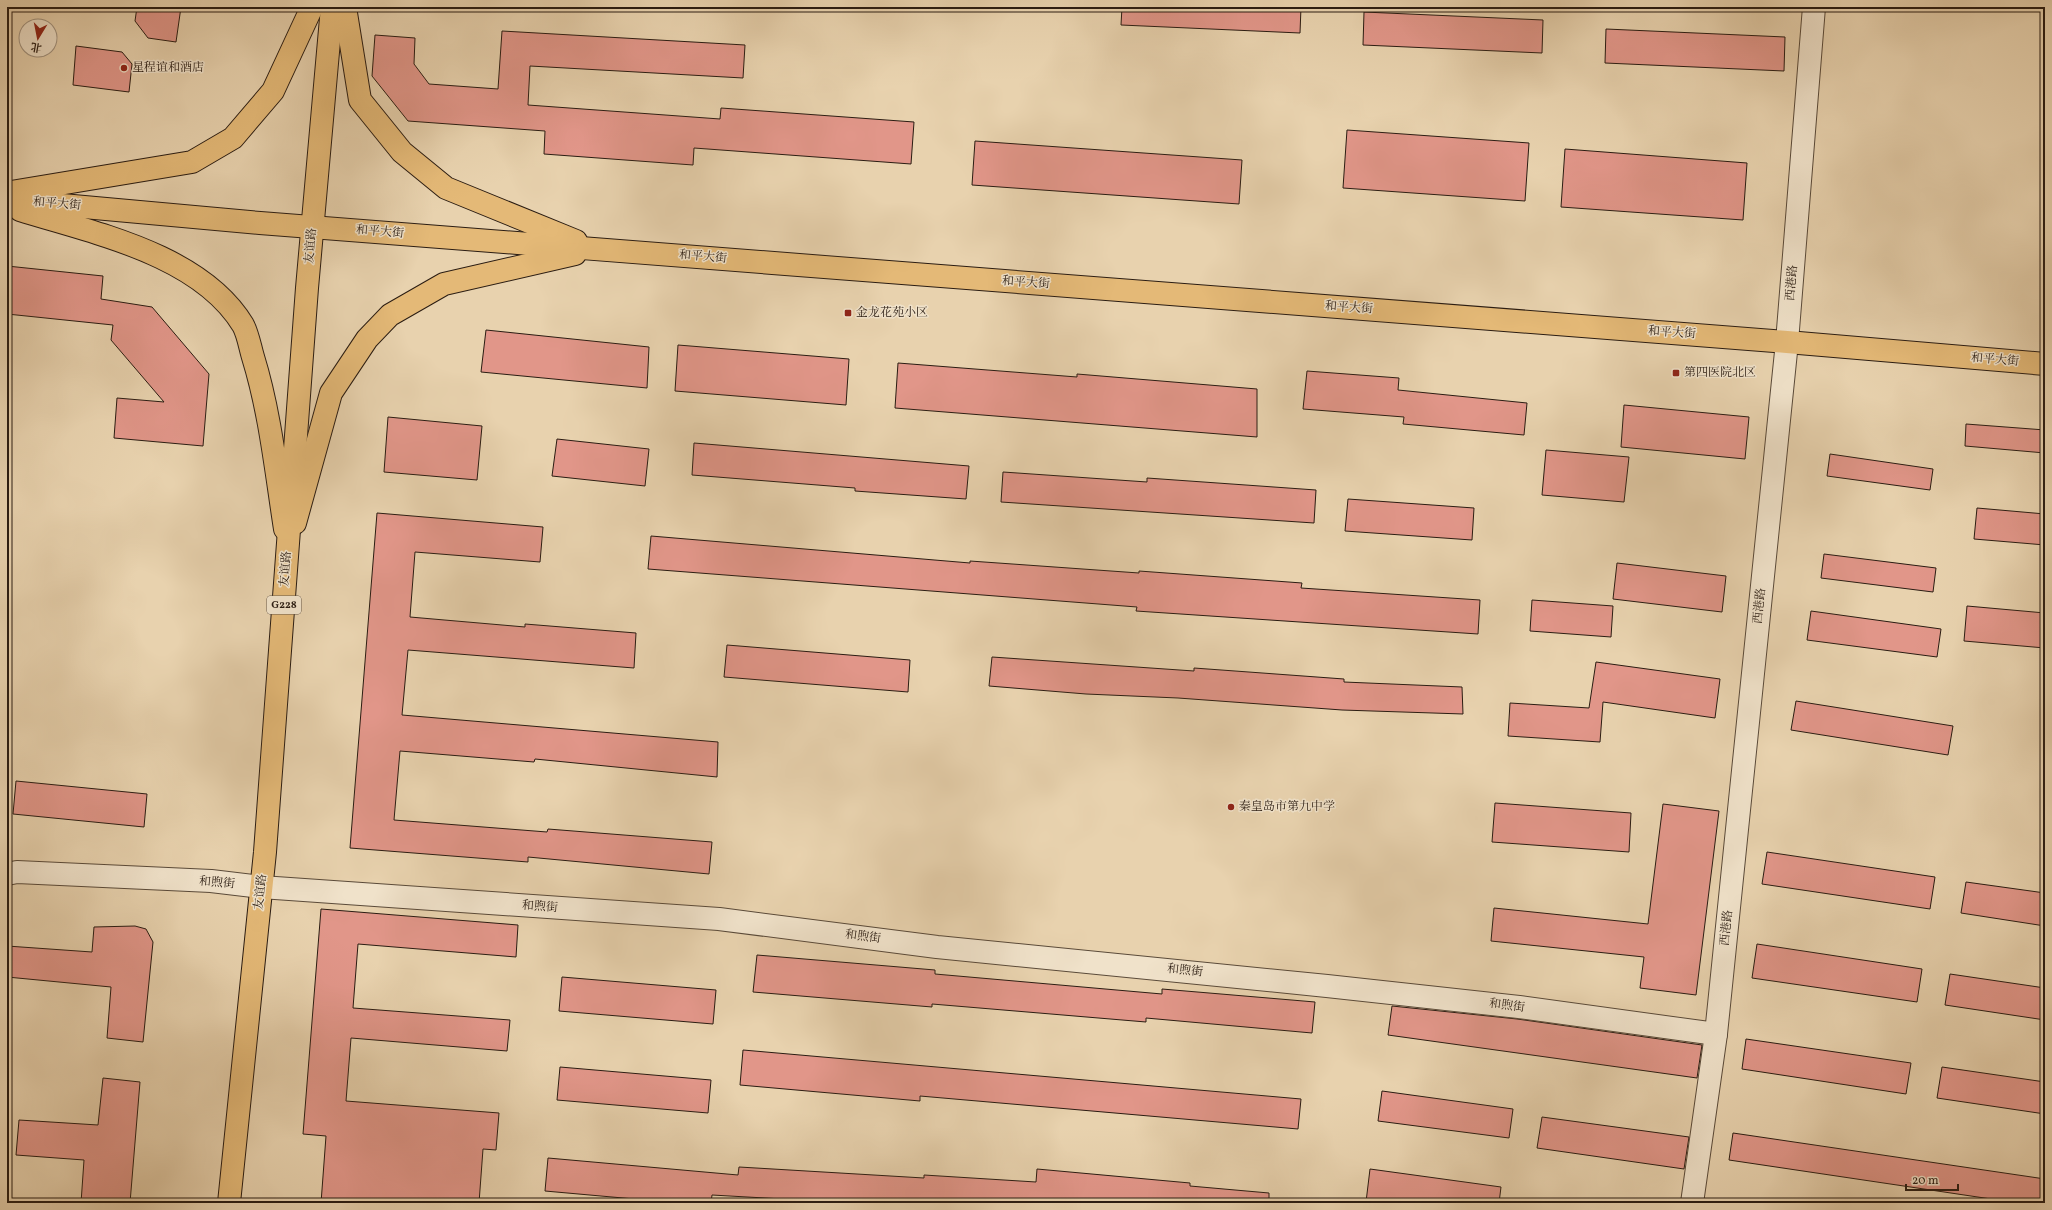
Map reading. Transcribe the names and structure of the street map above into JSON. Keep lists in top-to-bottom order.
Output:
{
  "streets": {
    "main road": ["和平大街", "友谊路", "G228"],
    "street": ["西港路", "和煦街"]
  },
  "crossings": [
    ["和平大街", "友谊路"],
    ["和平大街", "西港路"],
    ["友谊路", "和煦街"],
    ["西港路", "和煦街"]
  ],
  "places": {
    "other": ["星程谊和酒店", "秦皇岛市第九中学"],
    "transit": ["金龙花苑小区", "第四医院北区"]
  },
  "scale_bar": "20 m",
  "north": "bottom"
}
